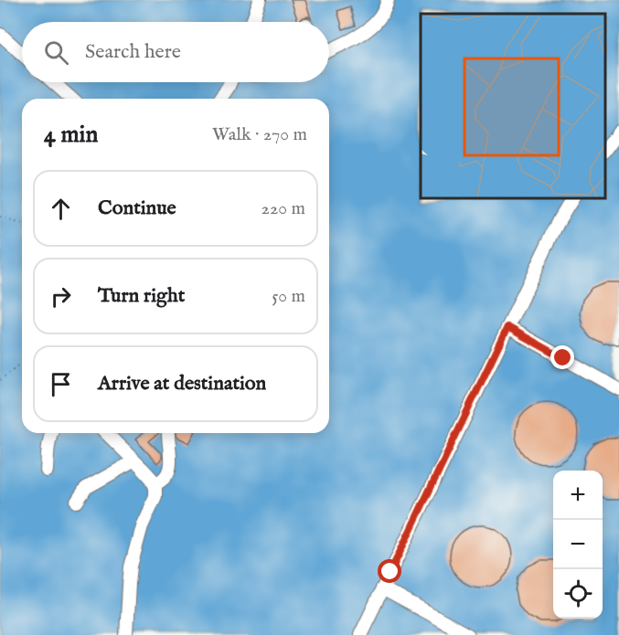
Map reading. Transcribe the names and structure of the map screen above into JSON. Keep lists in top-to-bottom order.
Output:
{
  "page": {
    "search": "Search here",
    "heading": ["4 min", "Walk · 270 m"],
    "list": [
      ["Continue", "220 m"],
      ["Turn right", "50 m"],
      "Arrive at destination"
    ],
    "map_buttons": ["+", "−"]
  }
}
